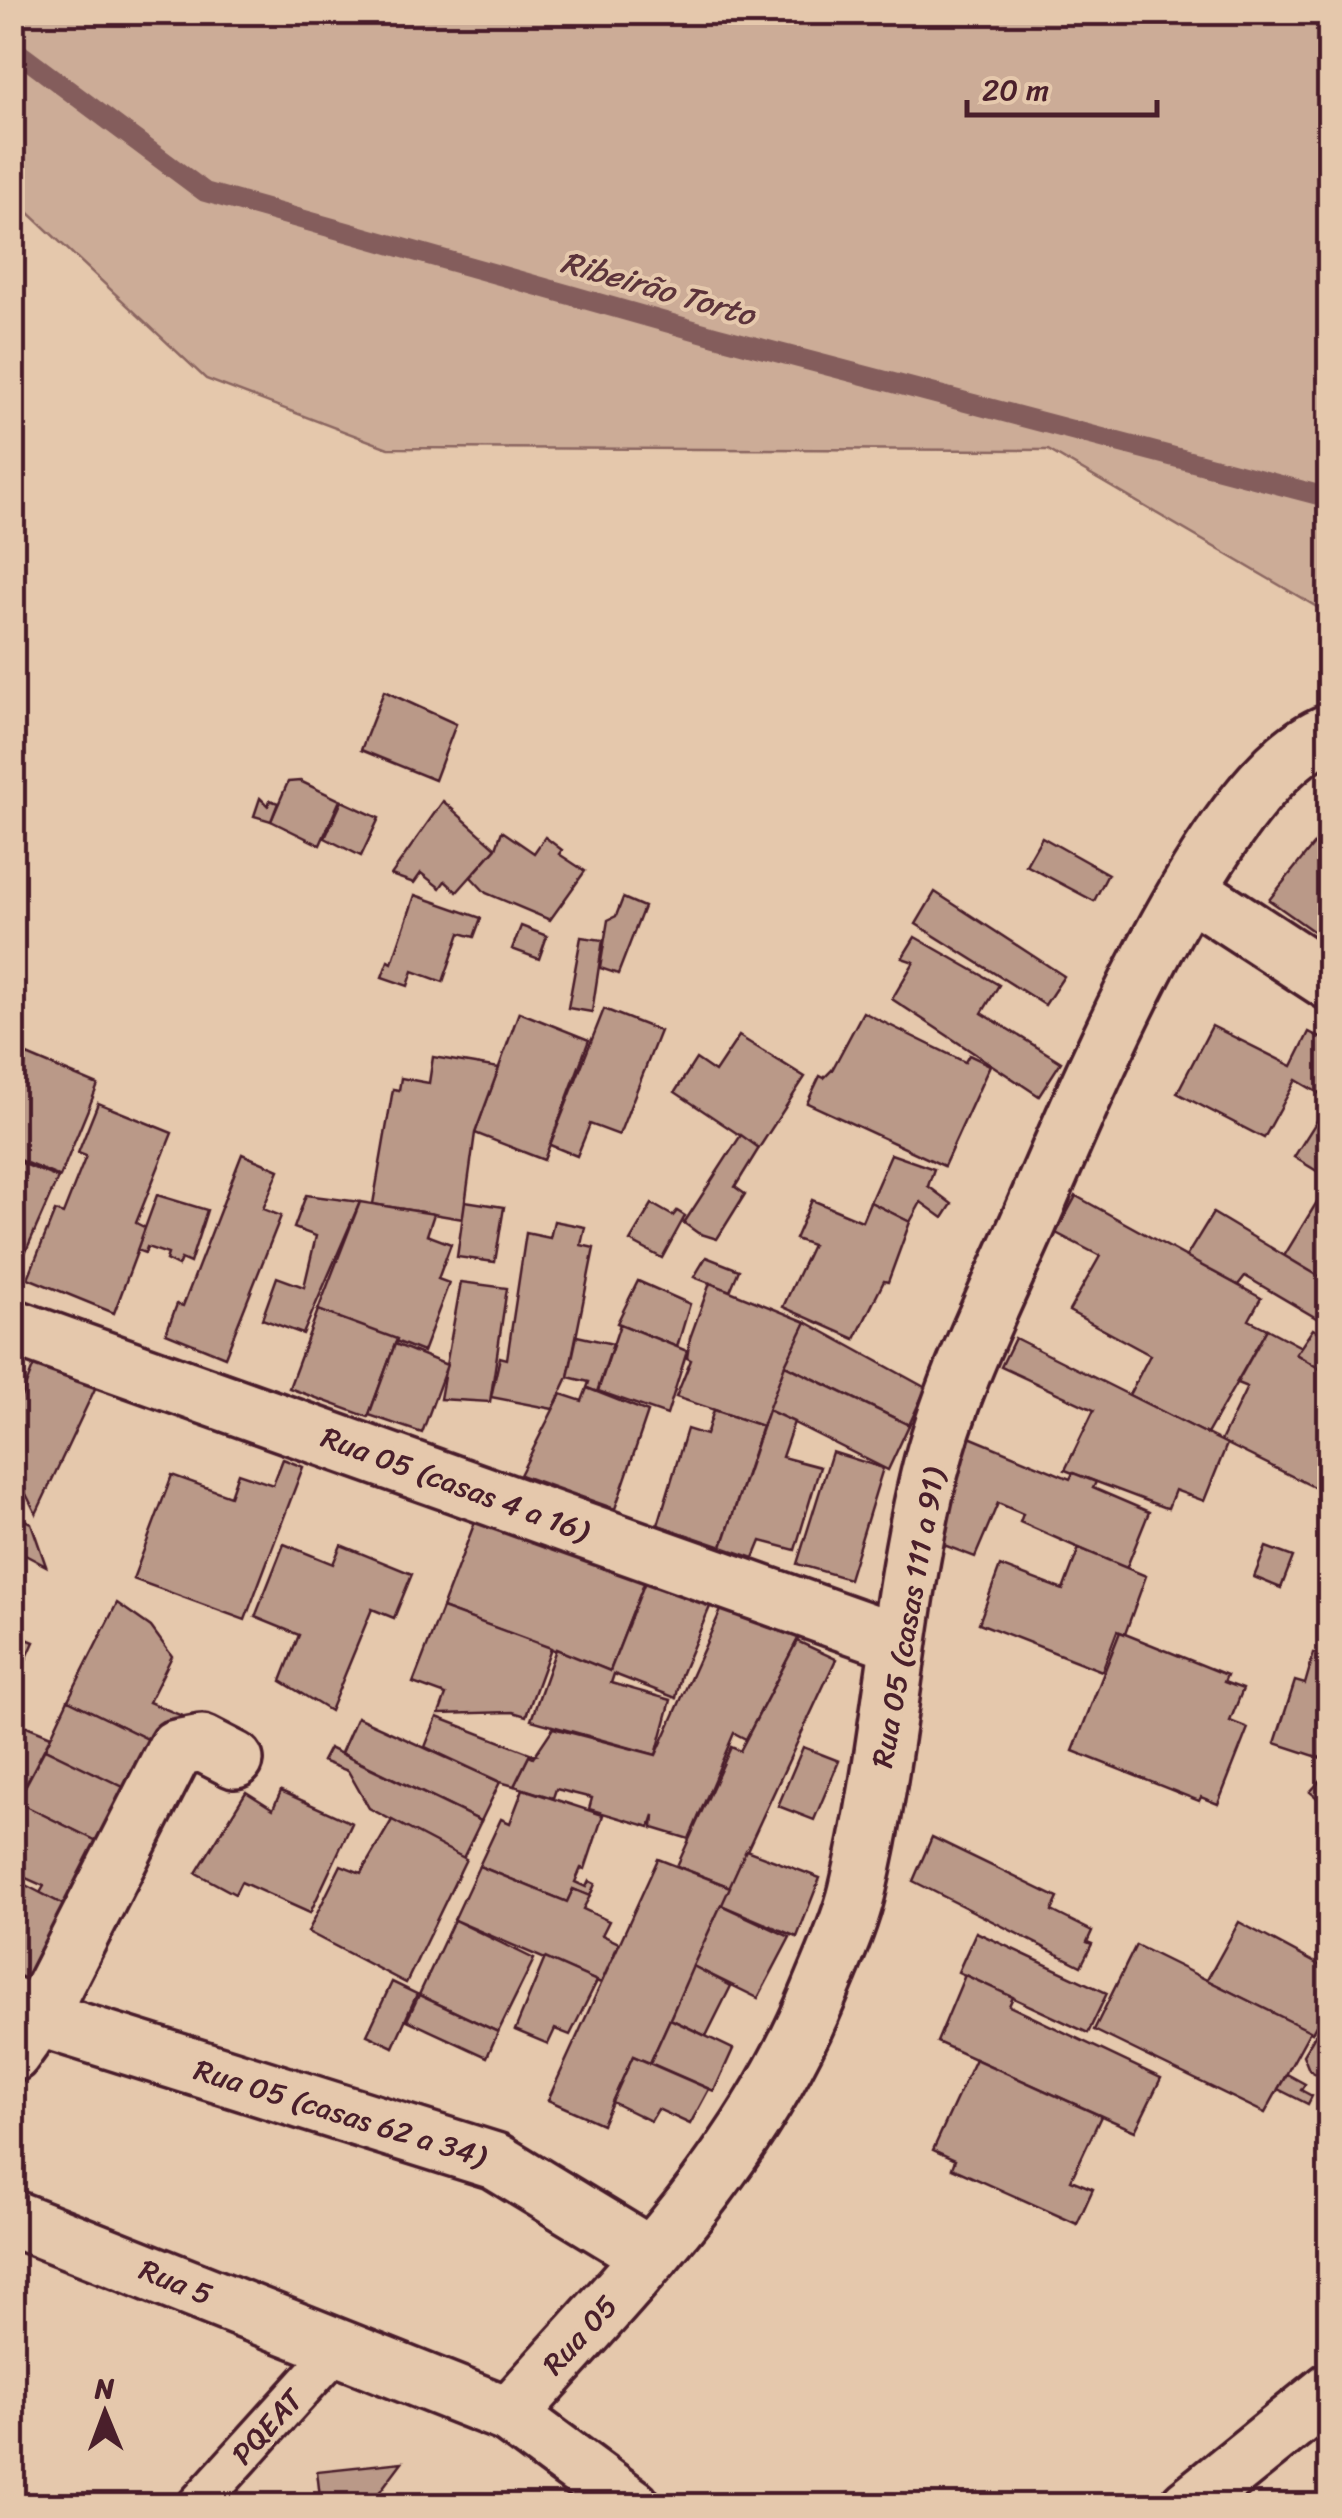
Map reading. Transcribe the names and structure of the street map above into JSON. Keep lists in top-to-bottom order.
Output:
{
  "streets": {
    "street": [
      "Rua 05 (casas 4 a 16)",
      "Rua 05 (casas 111 a 91)",
      "Rua 05 (casas 62 a 34)",
      "Rua 5",
      "Rua 05"
    ],
    "lane": ["PQEAT"]
  },
  "crossings": [
    ["Rua 05 (casas 4 a 16)", "Rua 05 (casas 111 a 91)"],
    ["Rua 05 (casas 111 a 91)", "Rua 05 (casas 62 a 34)"],
    ["Rua 05 (casas 111 a 91)", "Rua 05"],
    ["Rua 05 (casas 62 a 34)", "Rua 05"],
    ["Rua 5", "Rua 05"],
    ["Rua 5", "PQEAT"]
  ],
  "water": ["Ribeirão Torto"],
  "scale_bar": "20 m",
  "north": "top"
}
